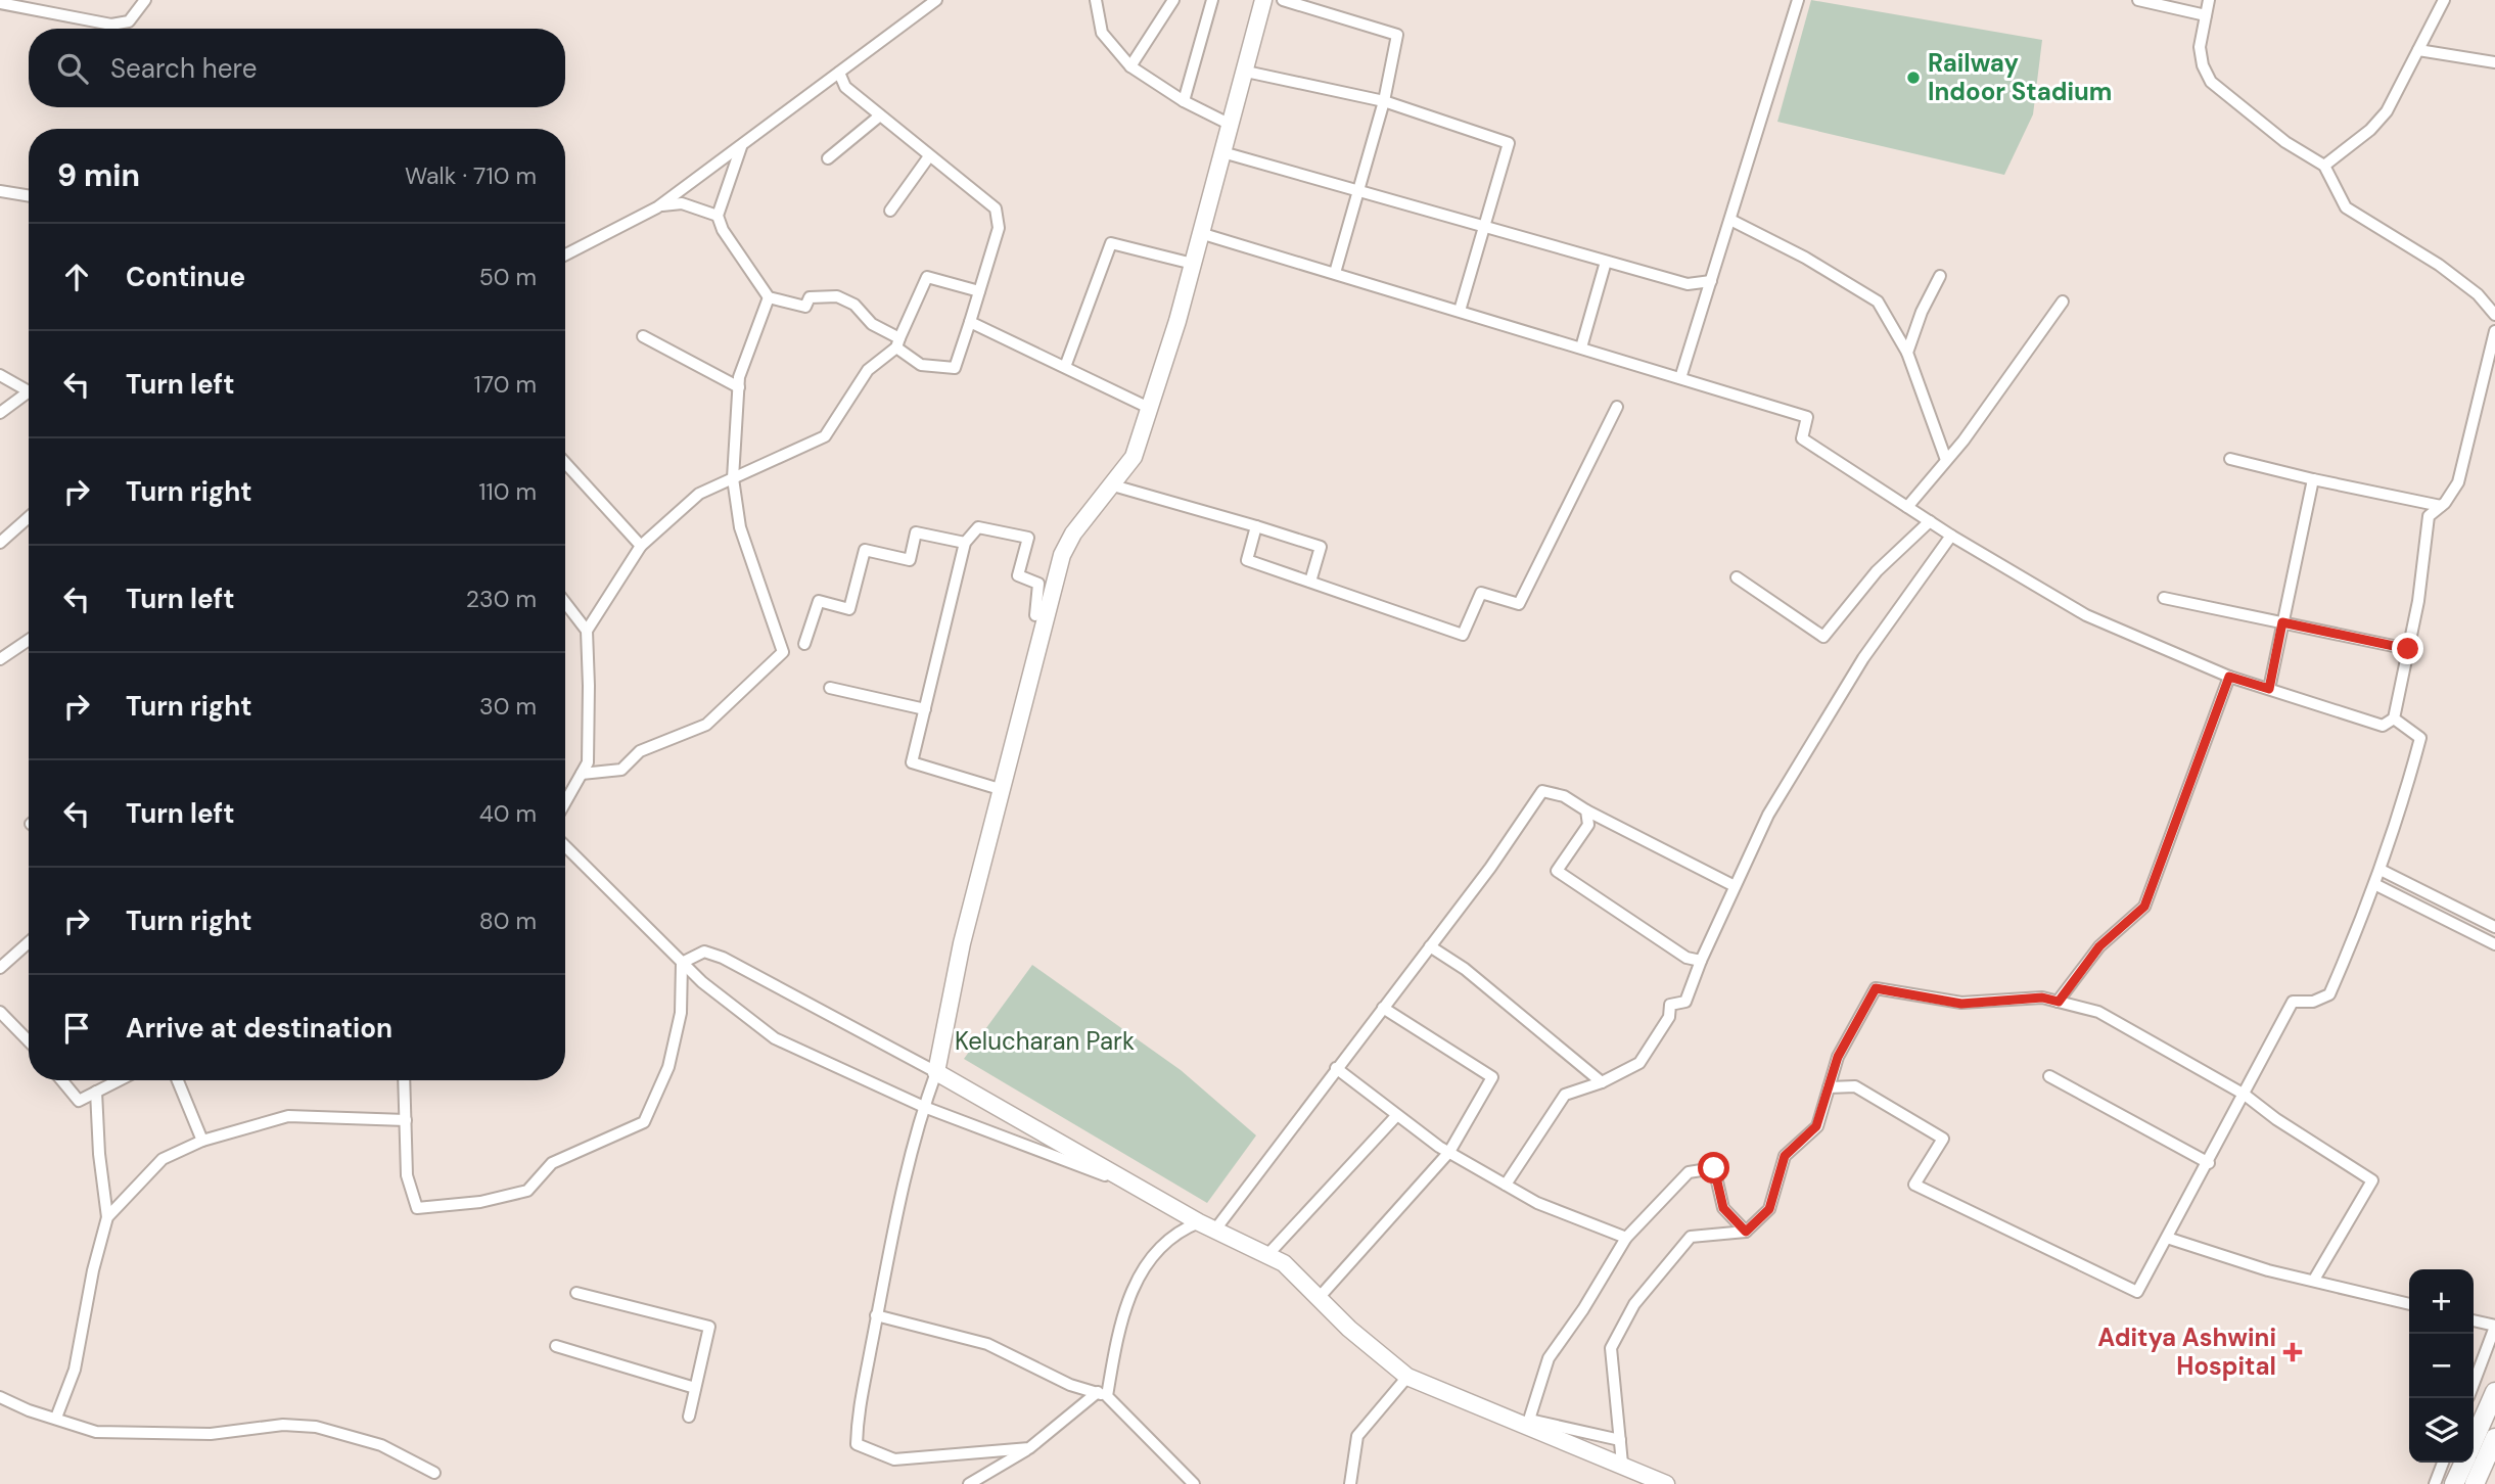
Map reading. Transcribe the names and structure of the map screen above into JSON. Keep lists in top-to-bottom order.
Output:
{
  "parks": ["Kelucharan Park"],
  "places": {
    "other": ["Railway Indoor Stadium"],
    "health": ["Aditya Ashwini Hospital"]
  },
  "page": {
    "search": "Search here",
    "heading": ["9 min", "Walk · 710 m"],
    "list": [
      ["Continue", "50 m"],
      ["Turn left", "170 m"],
      ["Turn right", "110 m"],
      ["Turn left", "230 m"],
      ["Turn right", "30 m"],
      ["Turn left", "40 m"],
      ["Turn right", "80 m"],
      "Arrive at destination"
    ],
    "map_buttons": ["+", "−"]
  }
}
